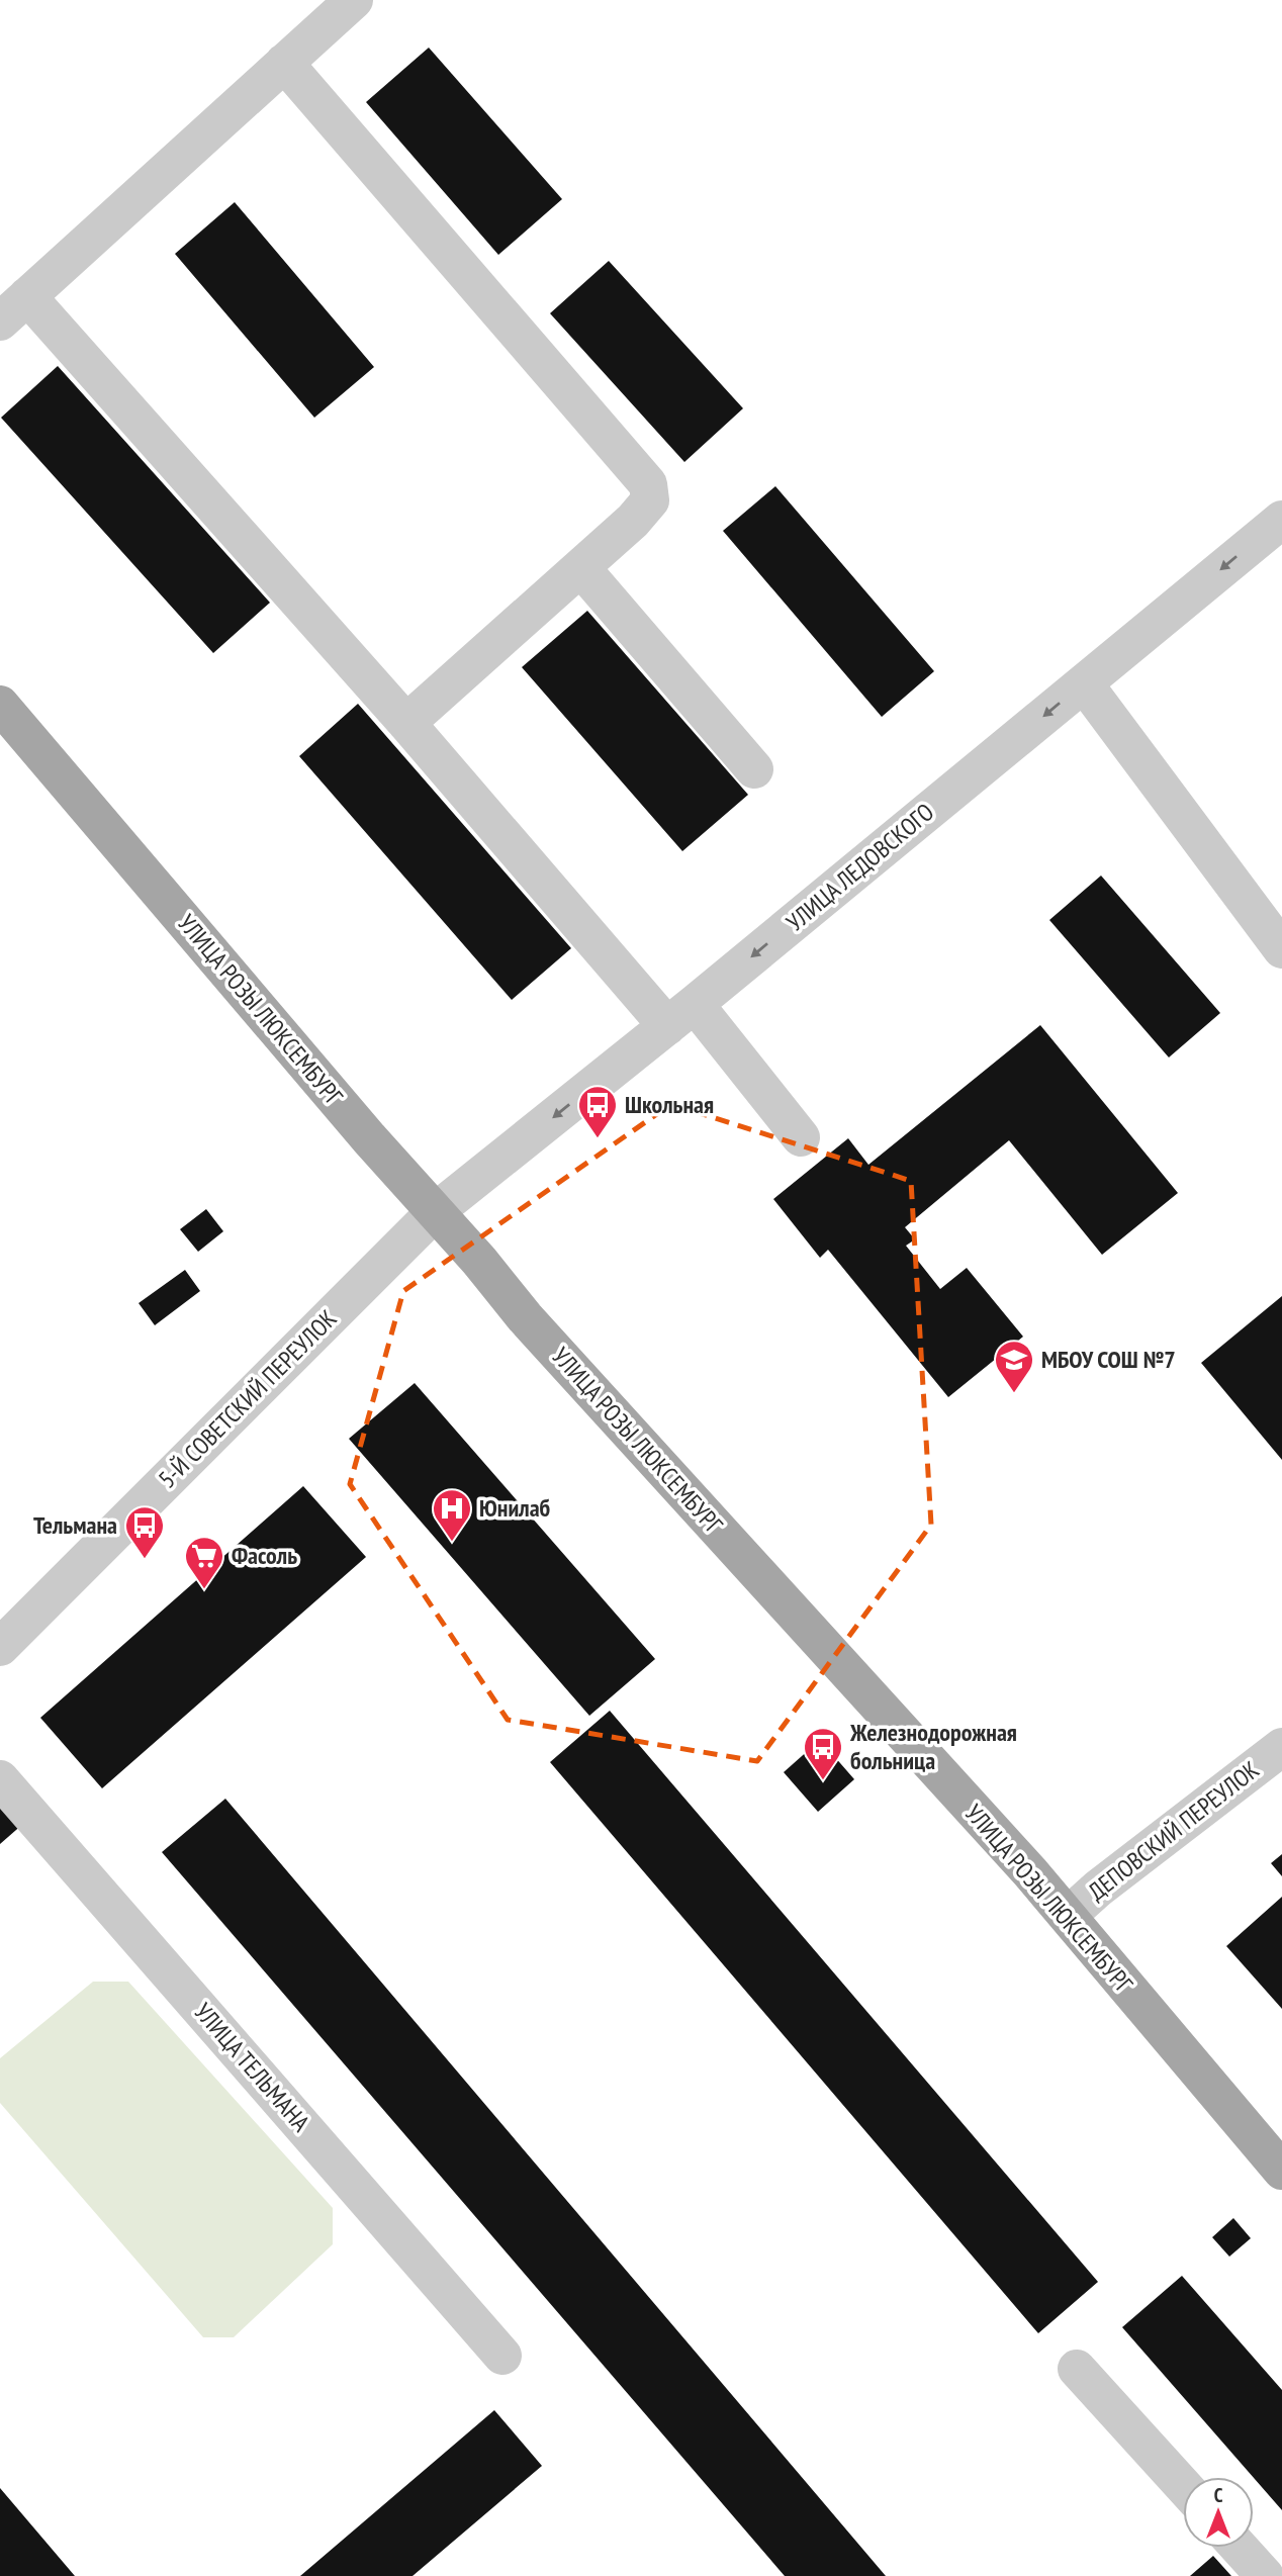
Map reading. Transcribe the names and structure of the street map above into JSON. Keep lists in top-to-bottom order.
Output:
{
  "streets": {
    "main road": ["УЛИЦА РОЗЫ ЛЮКСЕМБУРГ"],
    "street": [
      "УЛИЦА ЛЕДОВСКОГО",
      "5-Й СОВЕТСКИЙ ПЕРЕУЛОК",
      "ДЕПОВСКИЙ ПЕРЕУЛОК",
      "УЛИЦА ТЕЛЬМАНА"
    ]
  },
  "crossings": [
    ["УЛИЦА ЛЕДОВСКОГО", "УЛИЦА РОЗЫ ЛЮКСЕМБУРГ"],
    ["УЛИЦА ЛЕДОВСКОГО", "5-Й СОВЕТСКИЙ ПЕРЕУЛОК"],
    ["УЛИЦА РОЗЫ ЛЮКСЕМБУРГ", "5-Й СОВЕТСКИЙ ПЕРЕУЛОК"],
    ["УЛИЦА РОЗЫ ЛЮКСЕМБУРГ", "ДЕПОВСКИЙ ПЕРЕУЛОК"]
  ],
  "one_way": ["УЛИЦА ЛЕДОВСКОГО"],
  "places": {
    "bus stop": ["Школьная", "Тельмана", "Железнодорожная больница"],
    "school or university": ["МБОУ СОШ №7"],
    "hospital": ["Юнилаб"],
    "supermarket": ["Фасоль"]
  },
  "north": "top"
}
